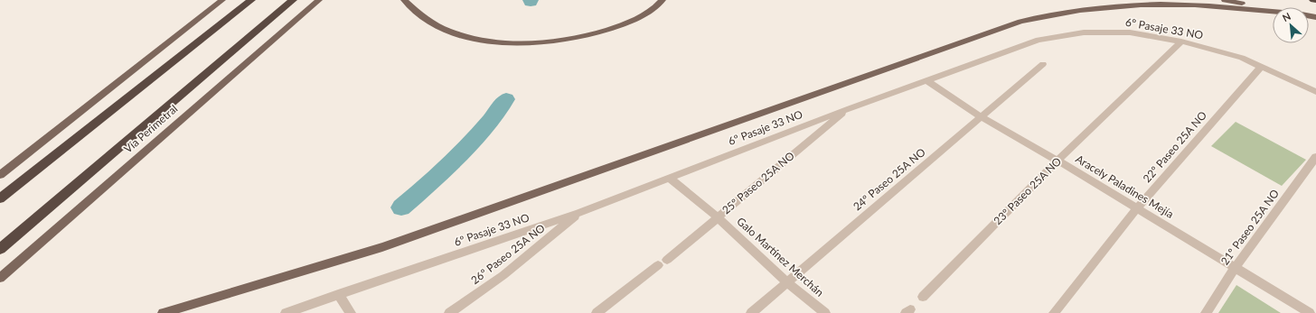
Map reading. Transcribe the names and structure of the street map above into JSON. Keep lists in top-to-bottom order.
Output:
{
  "streets": {
    "highway": ["Vía Perimetral"],
    "street": [
      "6º Pasaje 33 NO",
      "22º Paseo 25A NO",
      "24º Paseo 25A NO",
      "25º Paseo 25A NO",
      "Aracely Paladines Mejía",
      "23º Paseo 25A NO",
      "21º Paseo 25A NO",
      "26º Paseo 25A NO",
      "Galo Martínez Merchán"
    ]
  },
  "crossings": [
    ["6º Pasaje 33 NO", "22º Paseo 25A NO"],
    ["6º Pasaje 33 NO", "25º Paseo 25A NO"],
    ["6º Pasaje 33 NO", "Aracely Paladines Mejía"],
    ["6º Pasaje 33 NO", "23º Paseo 25A NO"],
    ["6º Pasaje 33 NO", "26º Paseo 25A NO"],
    ["6º Pasaje 33 NO", "Galo Martínez Merchán"],
    ["22º Paseo 25A NO", "Aracely Paladines Mejía"],
    ["24º Paseo 25A NO", "Aracely Paladines Mejía"],
    ["24º Paseo 25A NO", "Galo Martínez Merchán"],
    ["25º Paseo 25A NO", "Galo Martínez Merchán"],
    ["Aracely Paladines Mejía", "23º Paseo 25A NO"],
    ["Aracely Paladines Mejía", "21º Paseo 25A NO"]
  ],
  "north": "top left"
}
